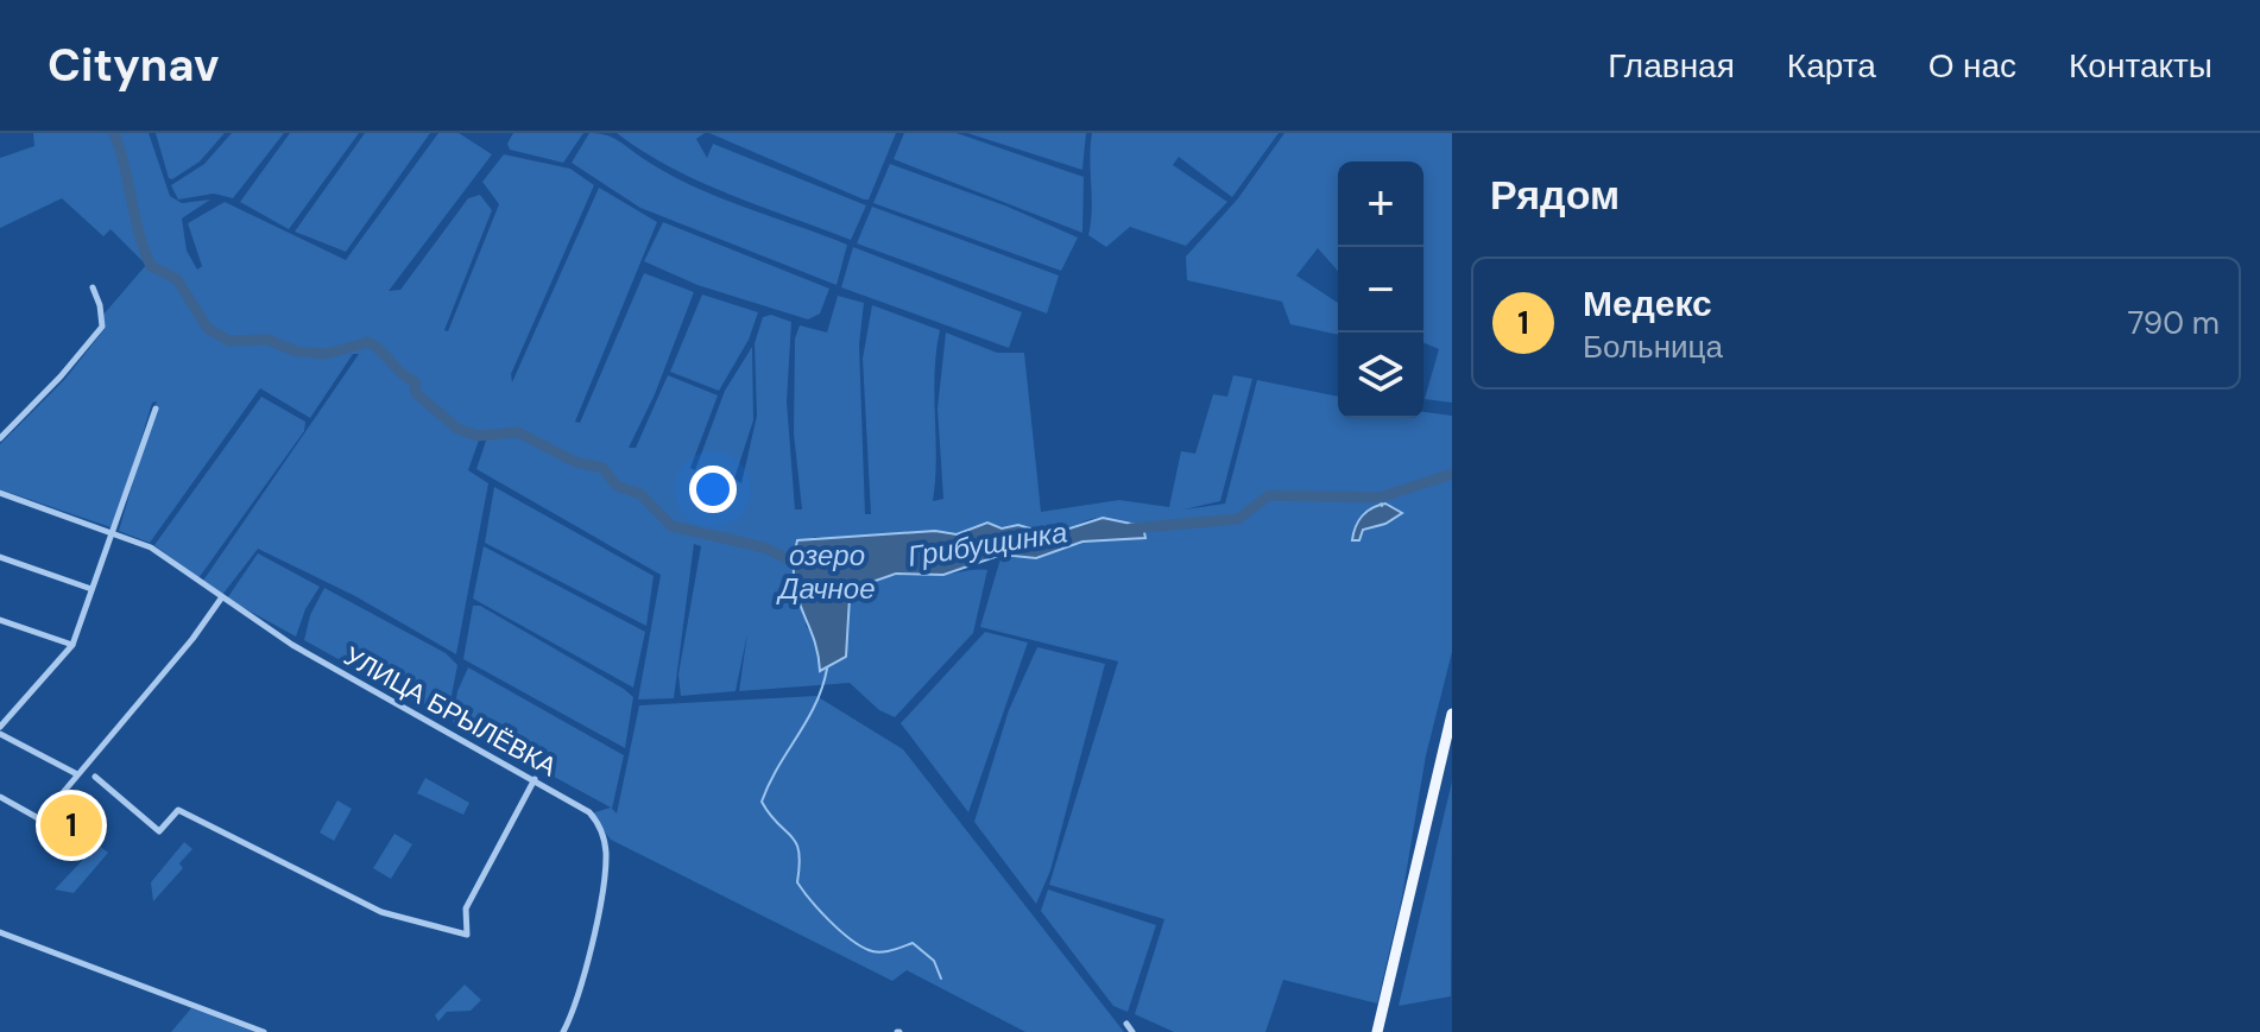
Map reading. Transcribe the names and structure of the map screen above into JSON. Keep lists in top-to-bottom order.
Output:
{
  "streets": {
    "street": ["УЛИЦА БРЫЛЁВКА"]
  },
  "water": ["Грибущинка", "озеро Дачное"],
  "page": {
    "header": "Citynav",
    "nav": [
      "Главная",
      "Карта",
      "О нас",
      "Контакты"
    ],
    "heading": "Рядом",
    "map_buttons": ["+", "−"],
    "list": [
      {
        "mark": "1",
        "name": "Медекс",
        "note": "Больница",
        "value": "790 m"
      }
    ],
    "pins": "1"
  }
}
